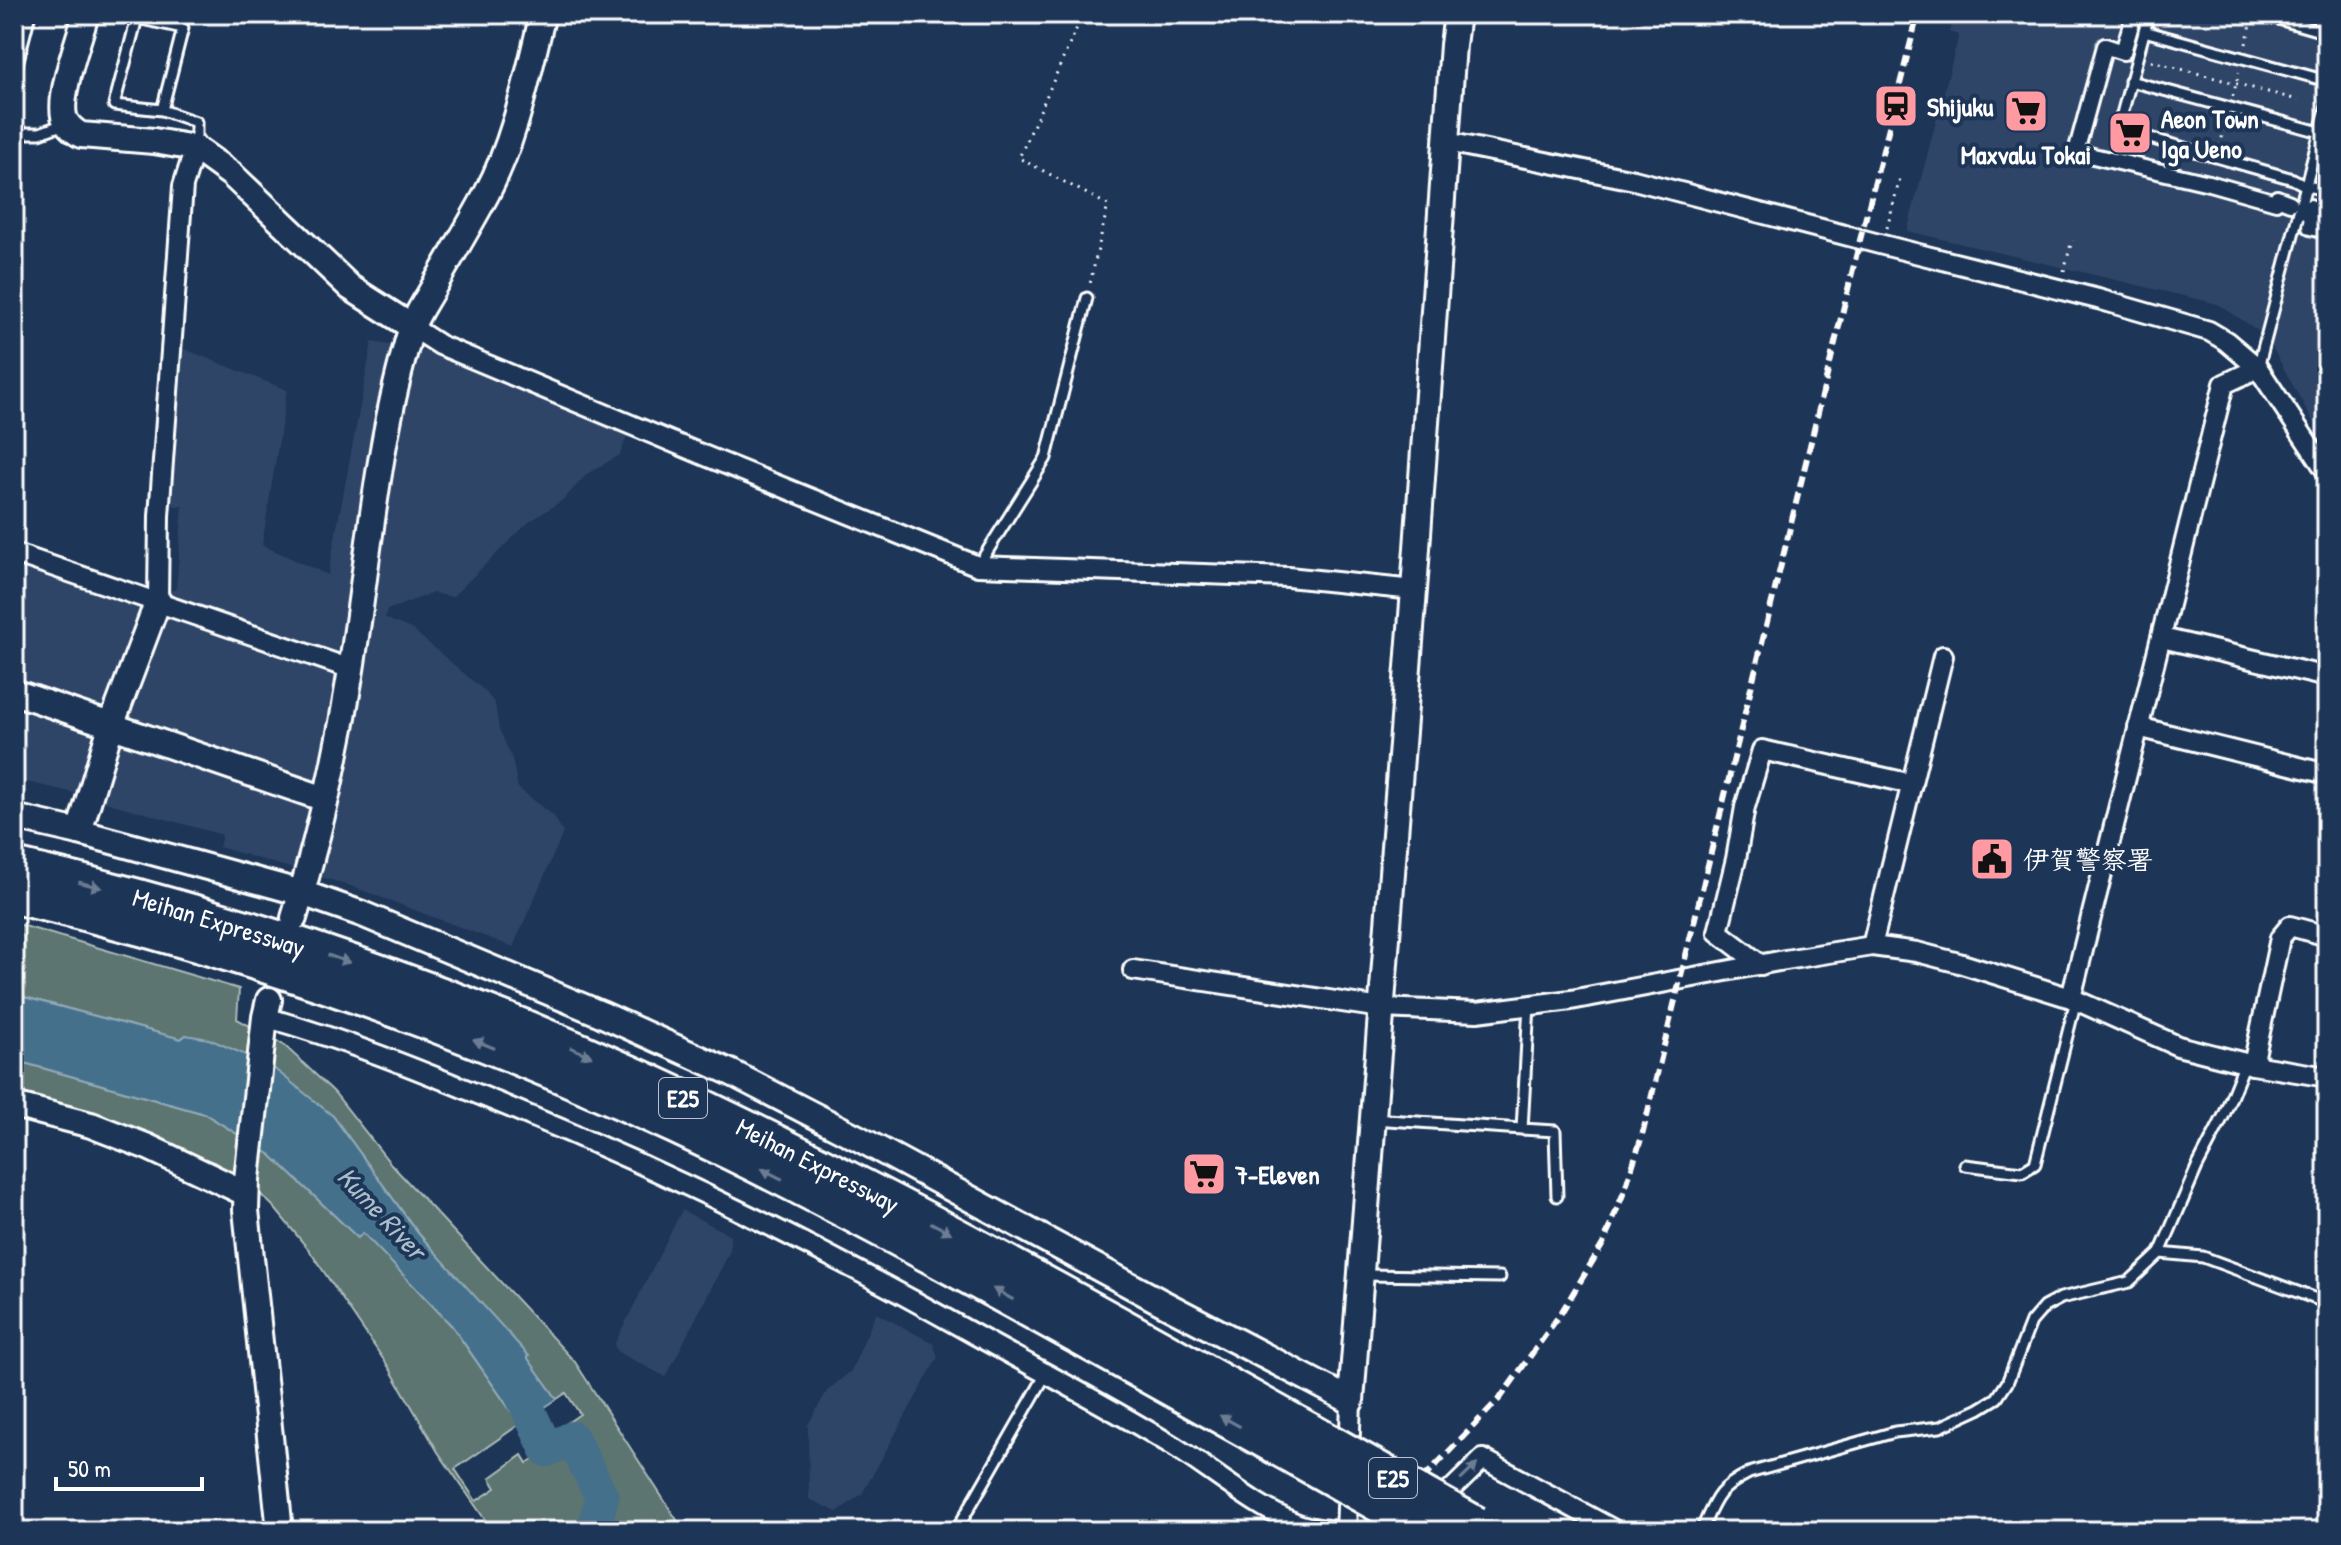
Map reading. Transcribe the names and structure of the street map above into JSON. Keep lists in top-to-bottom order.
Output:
{
  "streets": {
    "highway": ["Meihan Expressway", "E25"]
  },
  "water": ["Kume River"],
  "places": {
    "station": ["Shijuku"],
    "supermarket": ["Maxvalu Tokai", "Aeon Town Iga Ueno", "7-Eleven"],
    "public building": ["伊賀警察署"]
  },
  "scale_bar": "50 m"
}
